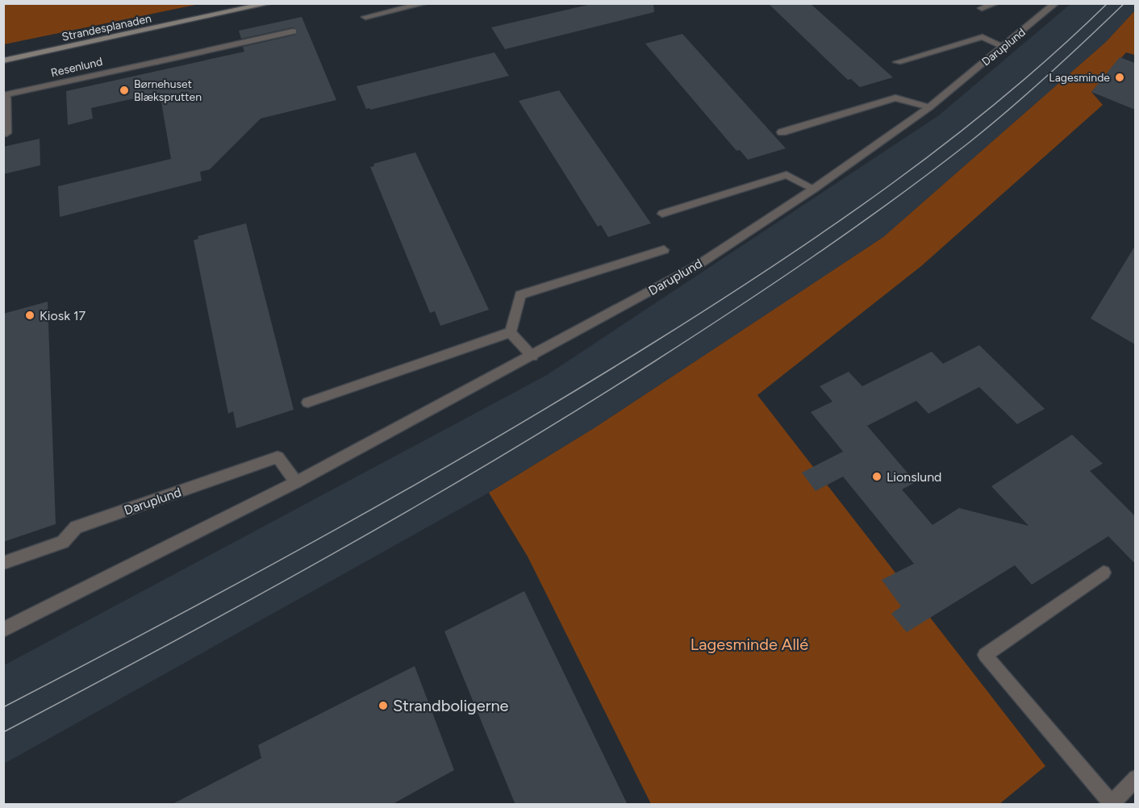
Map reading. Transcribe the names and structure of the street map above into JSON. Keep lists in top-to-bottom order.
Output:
{
  "streets": {
    "street": ["Strandesplanaden", "Daruplund", "Resenlund"]
  },
  "parks": ["Lagesminde Allé"],
  "places": [
    "Lagesminde",
    "Børnehuset Blæksprutten",
    "Kiosk 17",
    "Lionslund",
    "Strandboligerne"
  ]
}
